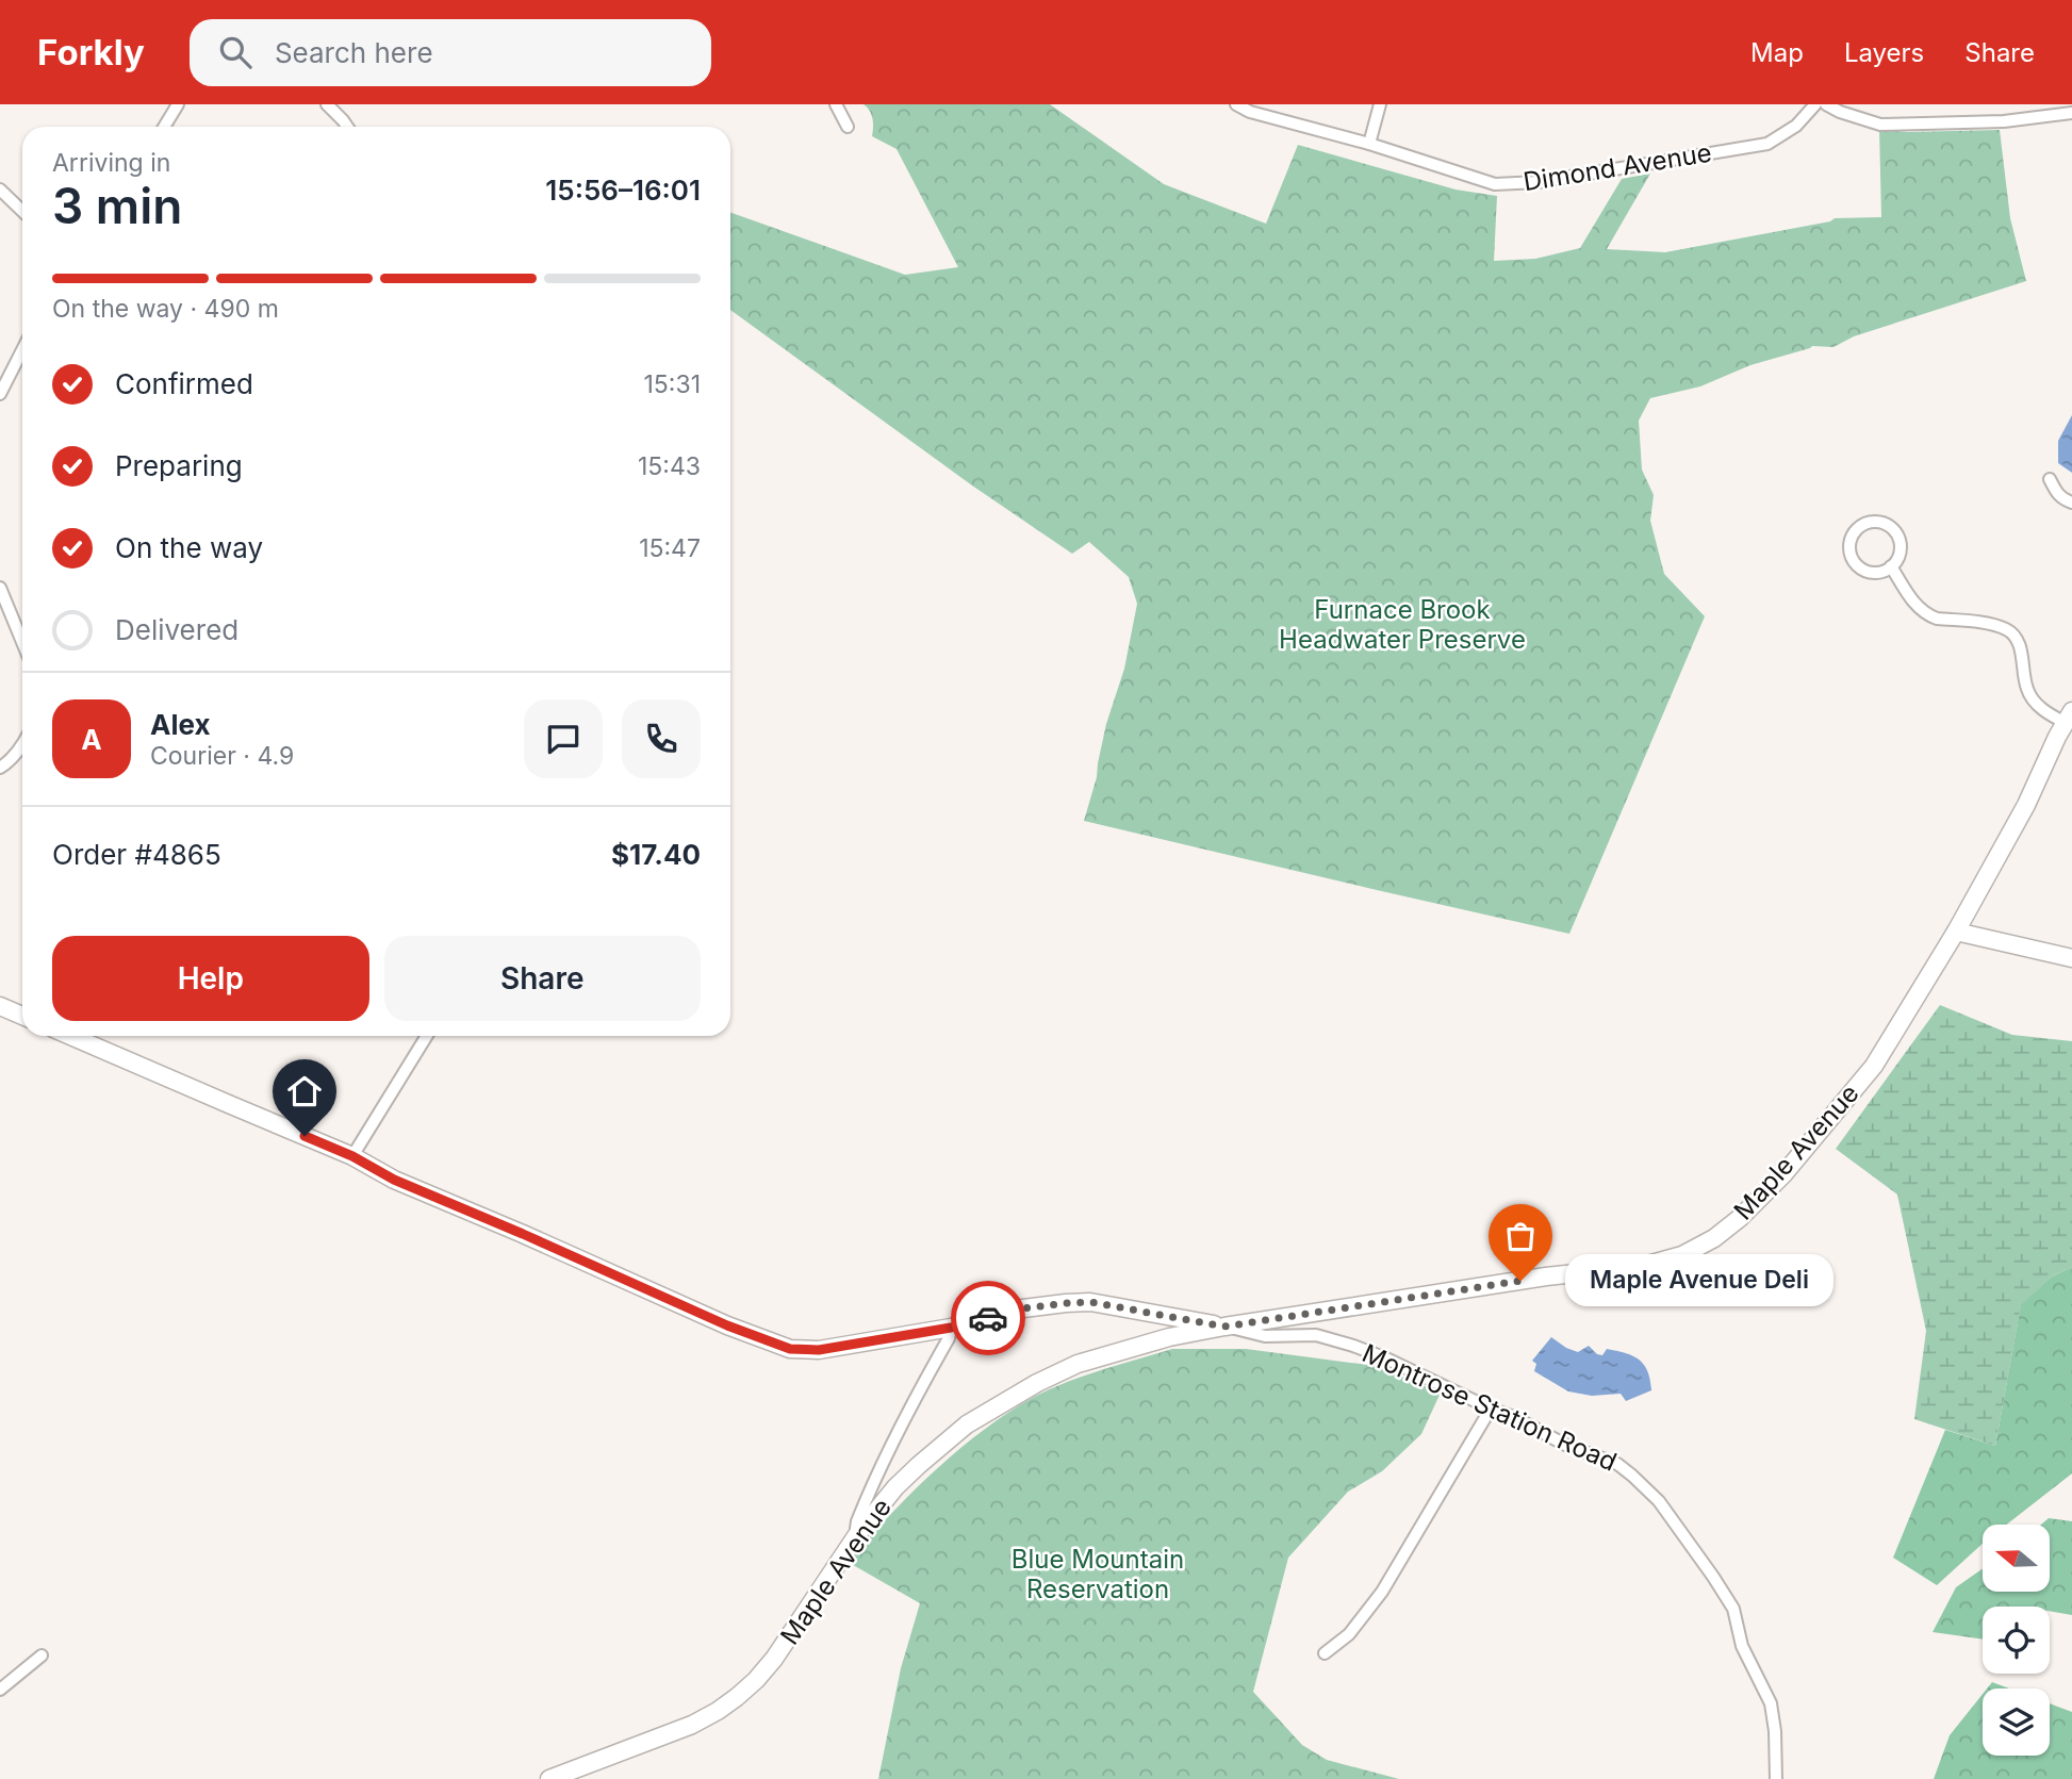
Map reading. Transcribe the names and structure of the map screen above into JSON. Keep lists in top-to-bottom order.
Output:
{
  "streets": {
    "street": ["Dimond Avenue", "Maple Avenue", "Montrose Station Road"]
  },
  "crossings": [
    ["Maple Avenue", "Montrose Station Road"]
  ],
  "parks": ["Furnace Brook Headwater Preserve", "Blue Mountain Reservation"],
  "places": ["Maple Avenue Deli"],
  "north": "left",
  "page": {
    "header": "Forkly",
    "search": "Search here",
    "nav": ["Map", "Layers", "Share"],
    "heading": ["3 min", "Arriving in", "15:56–16:01"],
    "panel": [
      "Alex",
      "Courier · 4.9",
      "Order #4865",
      "$17.40"
    ],
    "bar": "On the way · 490 m",
    "list": [
      ["Confirmed", "15:31"],
      ["Preparing", "15:43"],
      ["On the way", "15:47"],
      "Delivered"
    ],
    "round": "A",
    "buttons": ["Help", "Share"],
    "bubble": "Maple Avenue Deli"
  }
}
